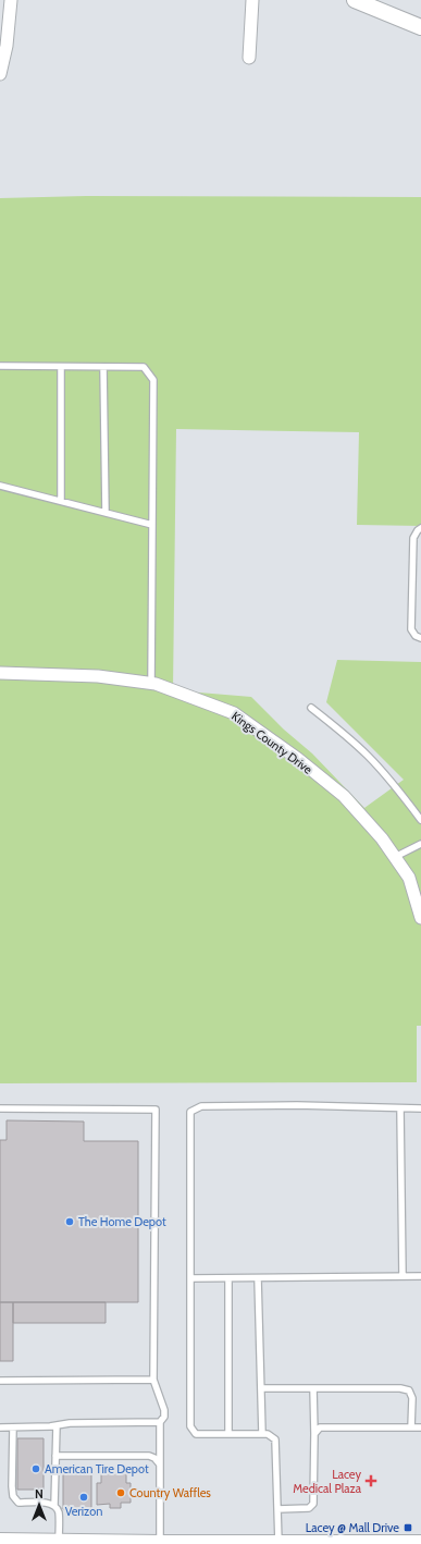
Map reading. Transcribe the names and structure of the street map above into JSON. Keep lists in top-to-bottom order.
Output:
{
  "streets": {
    "street": ["Kings County Drive"]
  },
  "places": {
    "other": [
      "The Home Depot",
      "American Tire Depot",
      "Country Waffles",
      "Verizon"
    ],
    "health": ["Lacey Medical Plaza"],
    "transit": ["Lacey @ Mall Drive"]
  },
  "north": "top"
}
